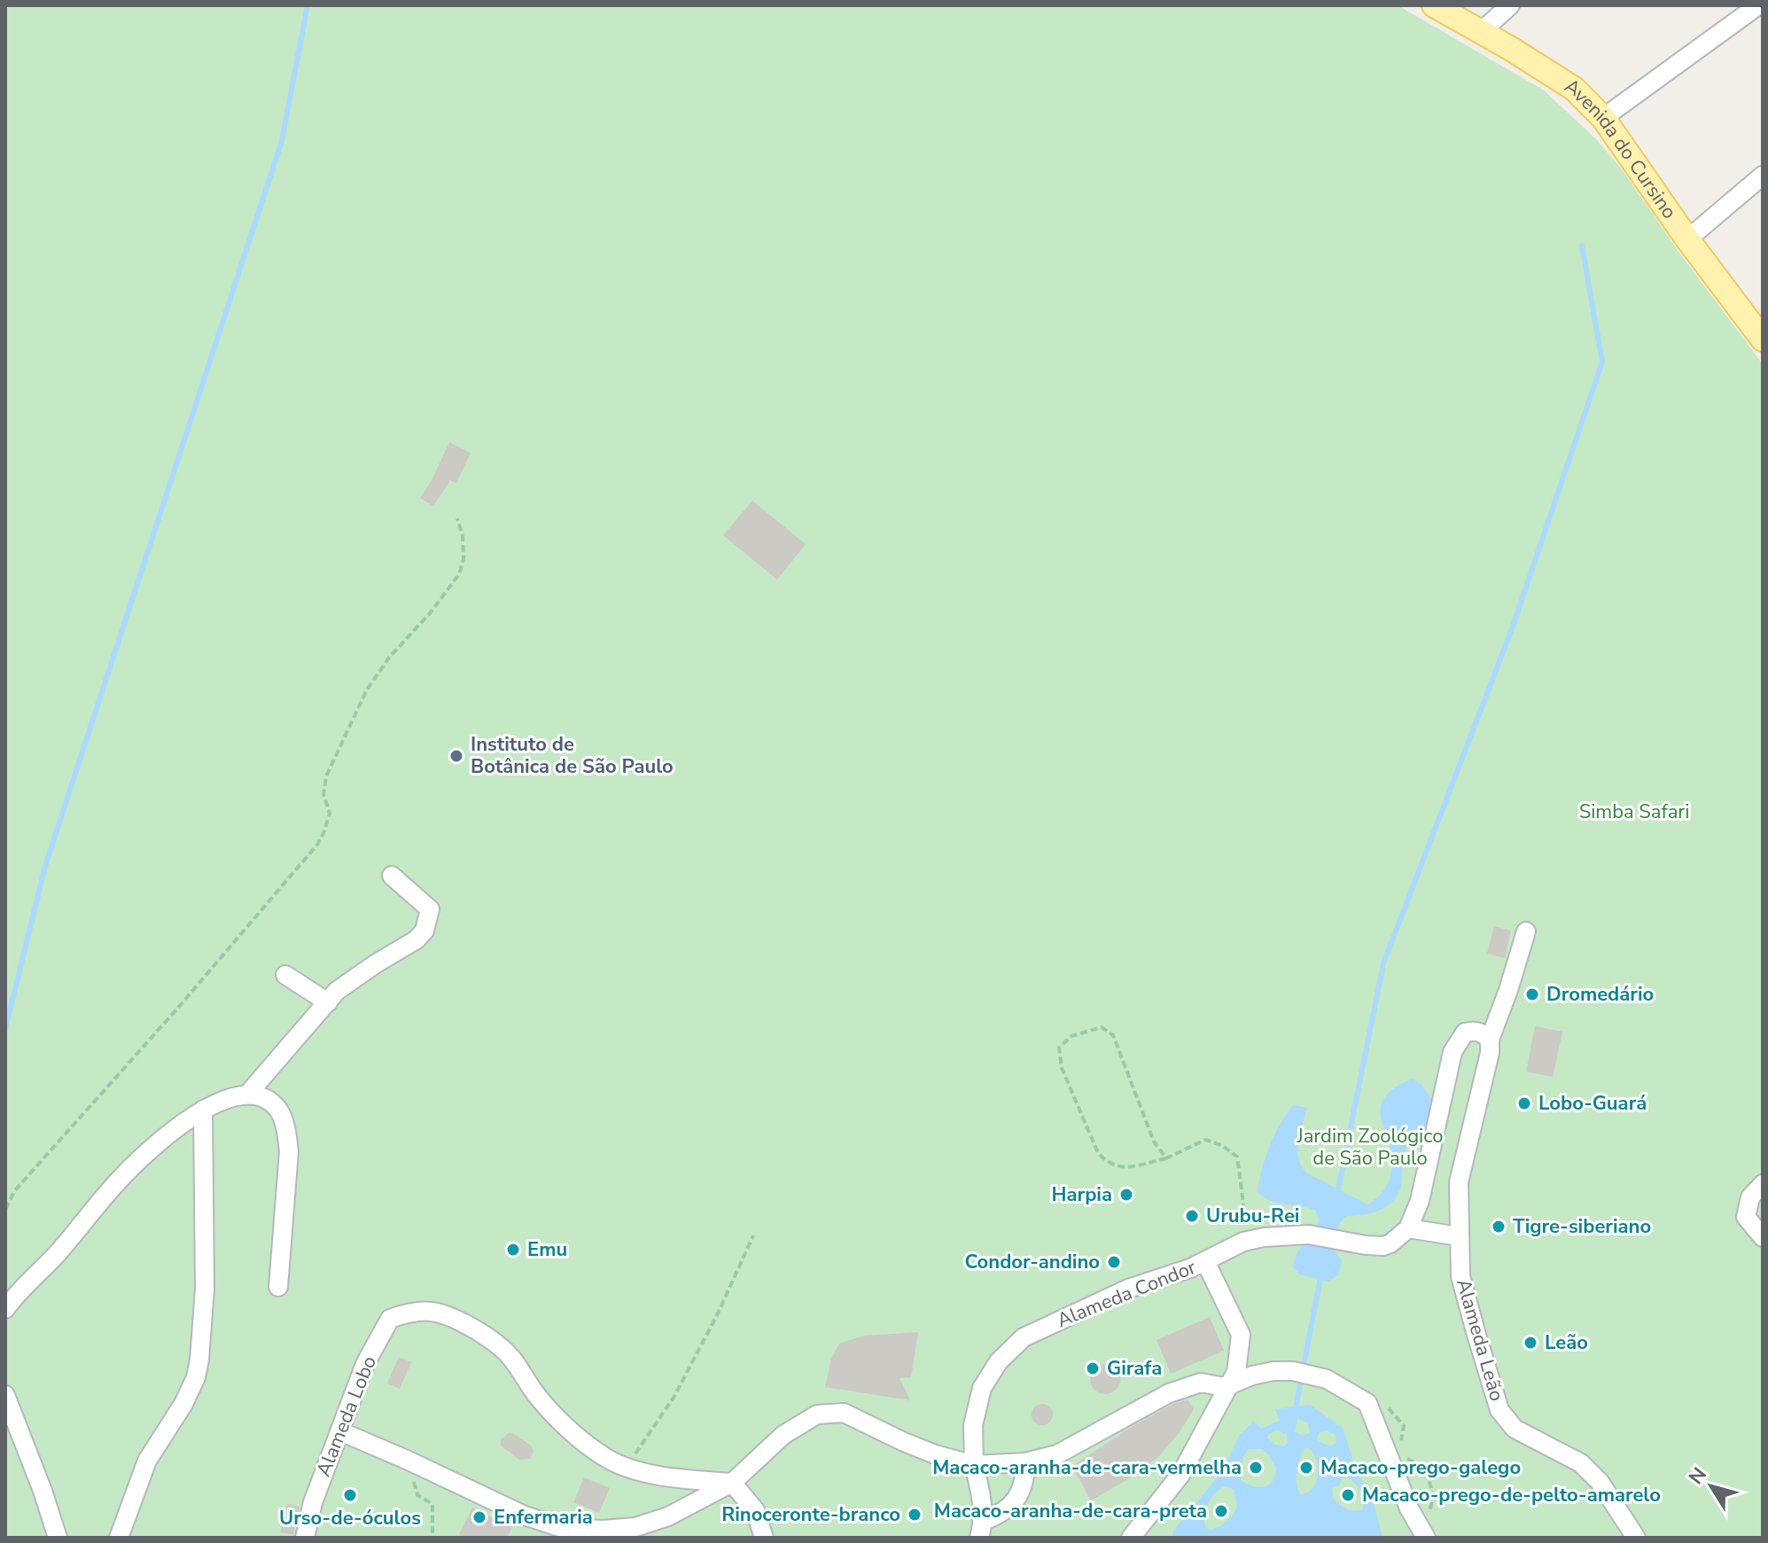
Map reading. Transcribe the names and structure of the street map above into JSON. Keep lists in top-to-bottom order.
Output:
{
  "streets": {
    "main road": ["Avenida do Cursino"],
    "street": ["Alameda Condor", "Alameda Leão", "Alameda Lobo"]
  },
  "parks": ["Simba Safari", "Jardim Zoológico de São Paulo"],
  "places": [
    "Instituto de Botânica de São Paulo",
    "Dromedário",
    "Lobo-Guará",
    "Harpia",
    "Urubu-Rei",
    "Tigre-siberiano",
    "Emu",
    "Condor-andino",
    "Leão",
    "Girafa",
    "Macaco-aranha-de-cara-vermelha",
    "Macaco-prego-galego",
    "Urso-de-óculos",
    "Macaco-prego-de-pelto-amarelo",
    "Macaco-aranha-de-cara-preta",
    "Rinoceronte-branco",
    "Enfermaria"
  ],
  "north": "top left"
}
